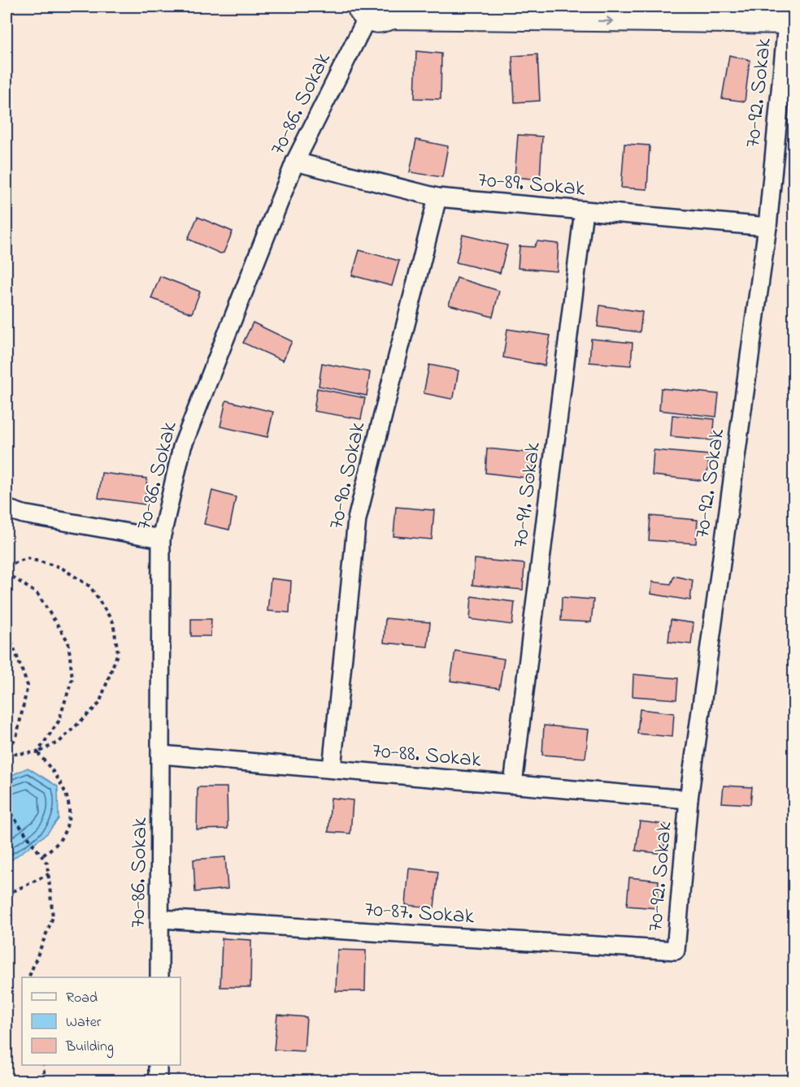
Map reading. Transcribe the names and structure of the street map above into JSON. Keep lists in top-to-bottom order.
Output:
{
  "streets": {
    "street": [
      "70-92. Sokak",
      "70-86. Sokak",
      "70-89. Sokak",
      "70-90. Sokak",
      "70-91. Sokak",
      "70-88. Sokak",
      "70-87. Sokak"
    ]
  },
  "crossings": [
    ["70-92. Sokak", "70-89. Sokak"],
    ["70-92. Sokak", "70-88. Sokak"],
    ["70-92. Sokak", "70-87. Sokak"],
    ["70-86. Sokak", "70-89. Sokak"],
    ["70-86. Sokak", "70-88. Sokak"],
    ["70-86. Sokak", "70-87. Sokak"],
    ["70-89. Sokak", "70-90. Sokak"],
    ["70-89. Sokak", "70-91. Sokak"],
    ["70-90. Sokak", "70-88. Sokak"],
    ["70-91. Sokak", "70-88. Sokak"]
  ],
  "legend": ["Road", "Water", "Building"]
}
